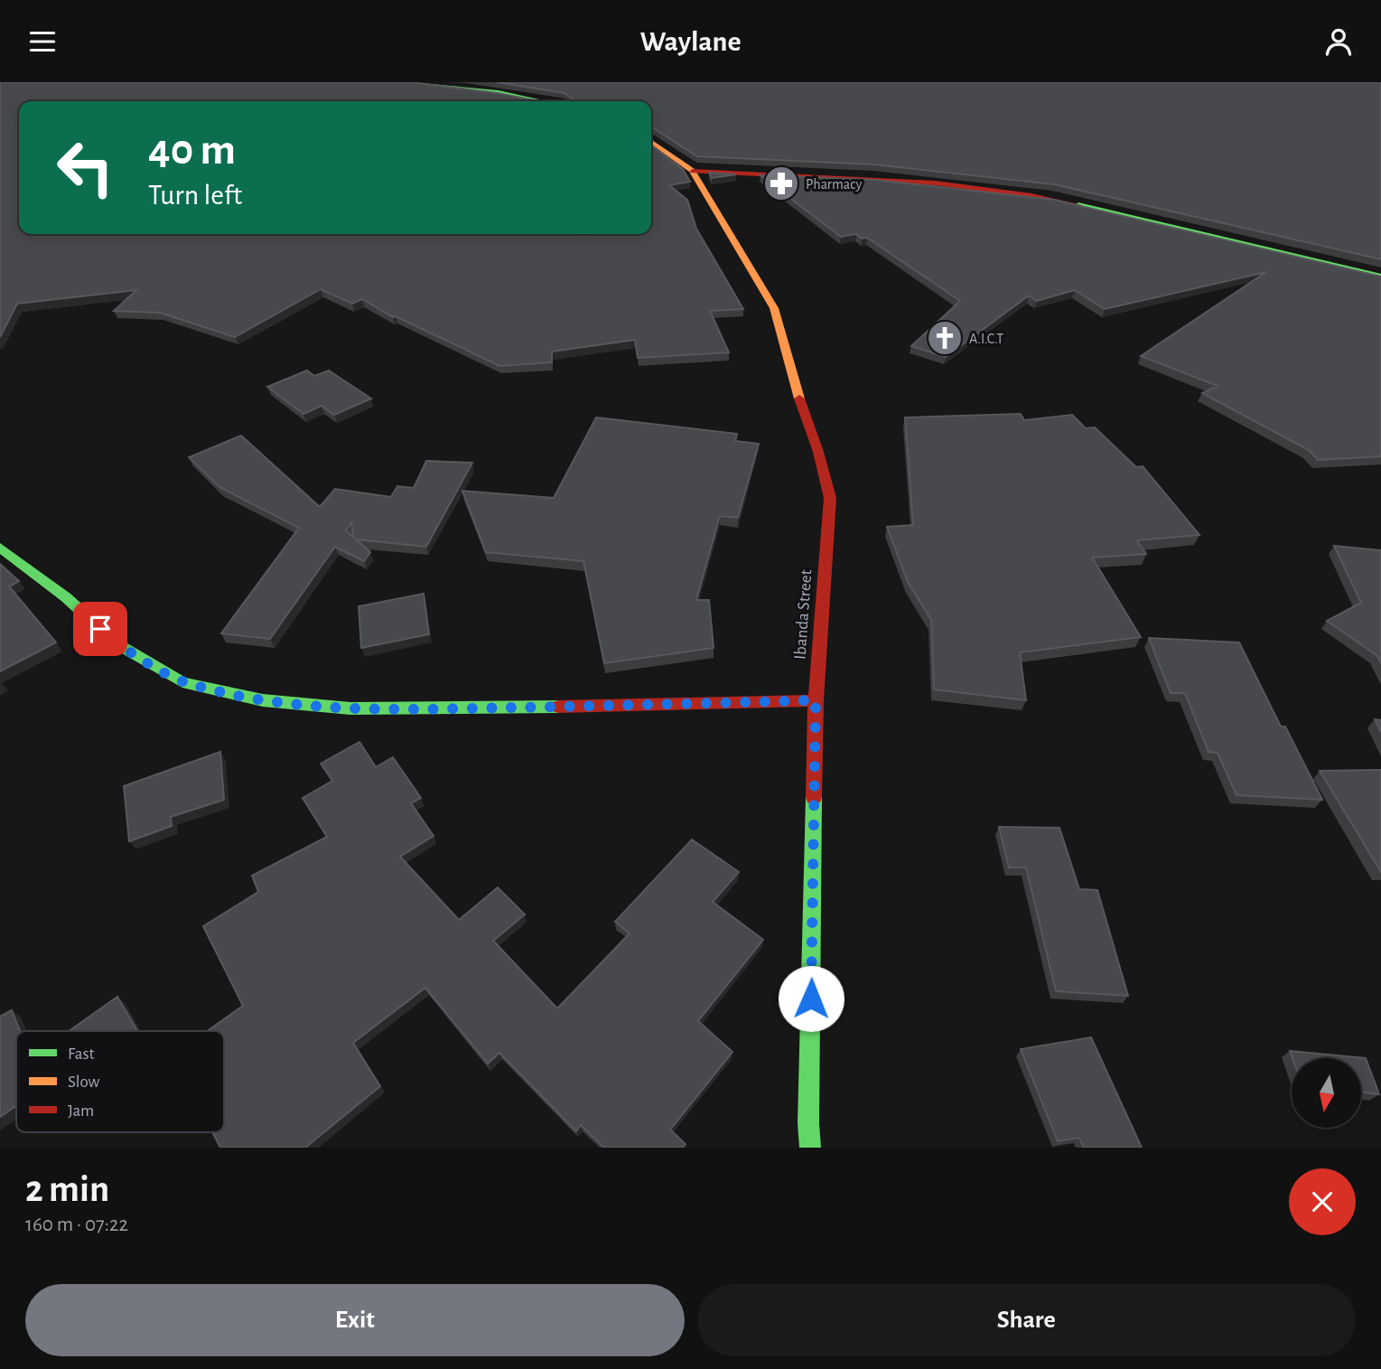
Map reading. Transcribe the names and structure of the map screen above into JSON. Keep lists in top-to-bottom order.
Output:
{
  "streets": {
    "street": ["Ibanda Street"]
  },
  "places": {
    "pharmacy": ["Pharmacy"],
    "church": ["A.I.C.T"]
  },
  "legend": ["Fast", "Slow", "Jam"],
  "north": "bottom",
  "page": {
    "header": "Waylane",
    "turn": ["40 m", "Turn left"],
    "heading": ["2 min", "160 m · 07:22"],
    "buttons": ["Exit", "Share"]
  }
}
